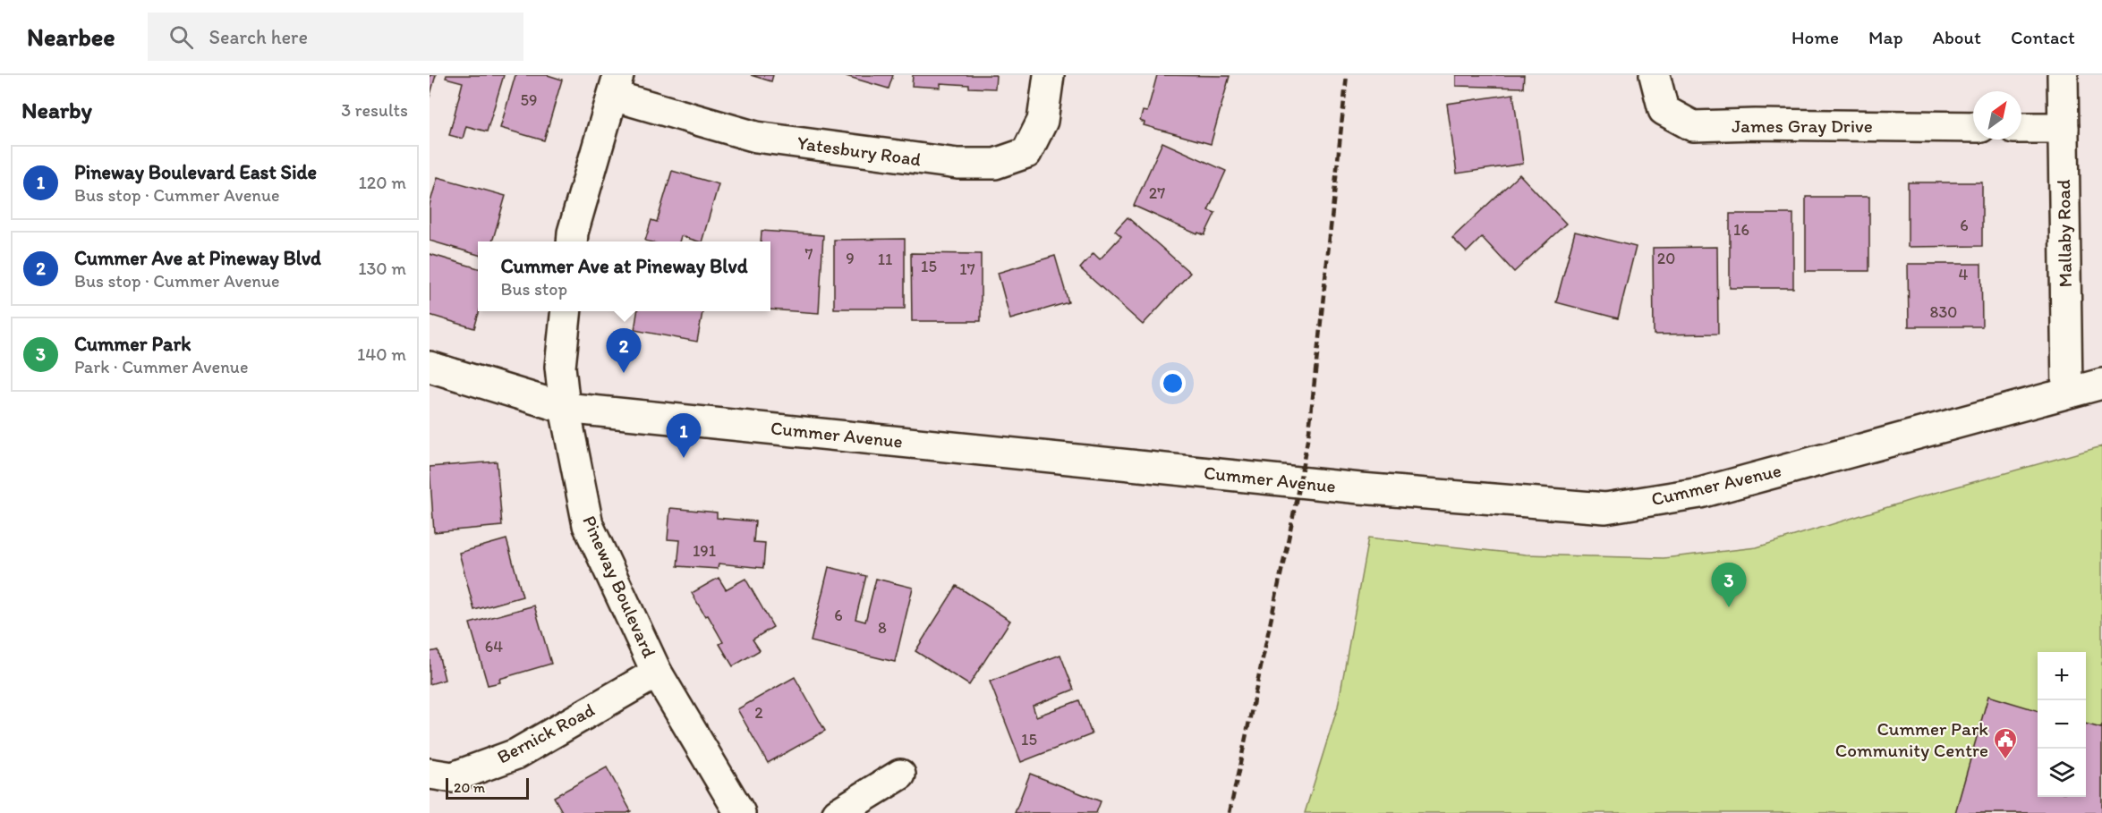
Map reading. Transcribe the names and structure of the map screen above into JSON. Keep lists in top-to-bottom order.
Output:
{
  "streets": {
    "street": [
      "James Gray Drive",
      "Yatesbury Road",
      "Mallaby Road",
      "Cummer Avenue",
      "Pineway Boulevard",
      "Bernick Road"
    ]
  },
  "crossings": [
    ["Mallaby Road", "Cummer Avenue"],
    ["Cummer Avenue", "Pineway Boulevard"],
    ["Pineway Boulevard", "Bernick Road"]
  ],
  "places": {
    "public building": ["Cummer Park Community Centre"]
  },
  "house_numbers": [
    "59",
    "27",
    "6",
    "16",
    "7",
    "9",
    "20",
    "11",
    "15",
    "17",
    "4",
    "830",
    "191",
    "6",
    "8",
    "64",
    "2",
    "15"
  ],
  "scale_bar": "20 m",
  "north": "top right",
  "page": {
    "header": "Nearbee",
    "search": "Search here",
    "nav": [
      "Home",
      "Map",
      "About",
      "Contact"
    ],
    "heading": ["Nearby", "3 results"],
    "list": [
      {
        "mark": "1",
        "name": "Pineway Boulevard East Side",
        "note": "Bus stop · Cummer Avenue",
        "value": "120 m"
      },
      {
        "mark": "2",
        "name": "Cummer Ave at Pineway Blvd",
        "note": "Bus stop · Cummer Avenue",
        "value": "130 m"
      },
      {
        "mark": "3",
        "name": "Cummer Park",
        "note": "Park · Cummer Avenue",
        "value": "140 m"
      }
    ],
    "popup": ["Cummer Ave at Pineway Blvd", "Bus stop"],
    "pins": ["2", "1", "3"],
    "map_buttons": ["+", "−"],
    "scale": "20 m"
  }
}
